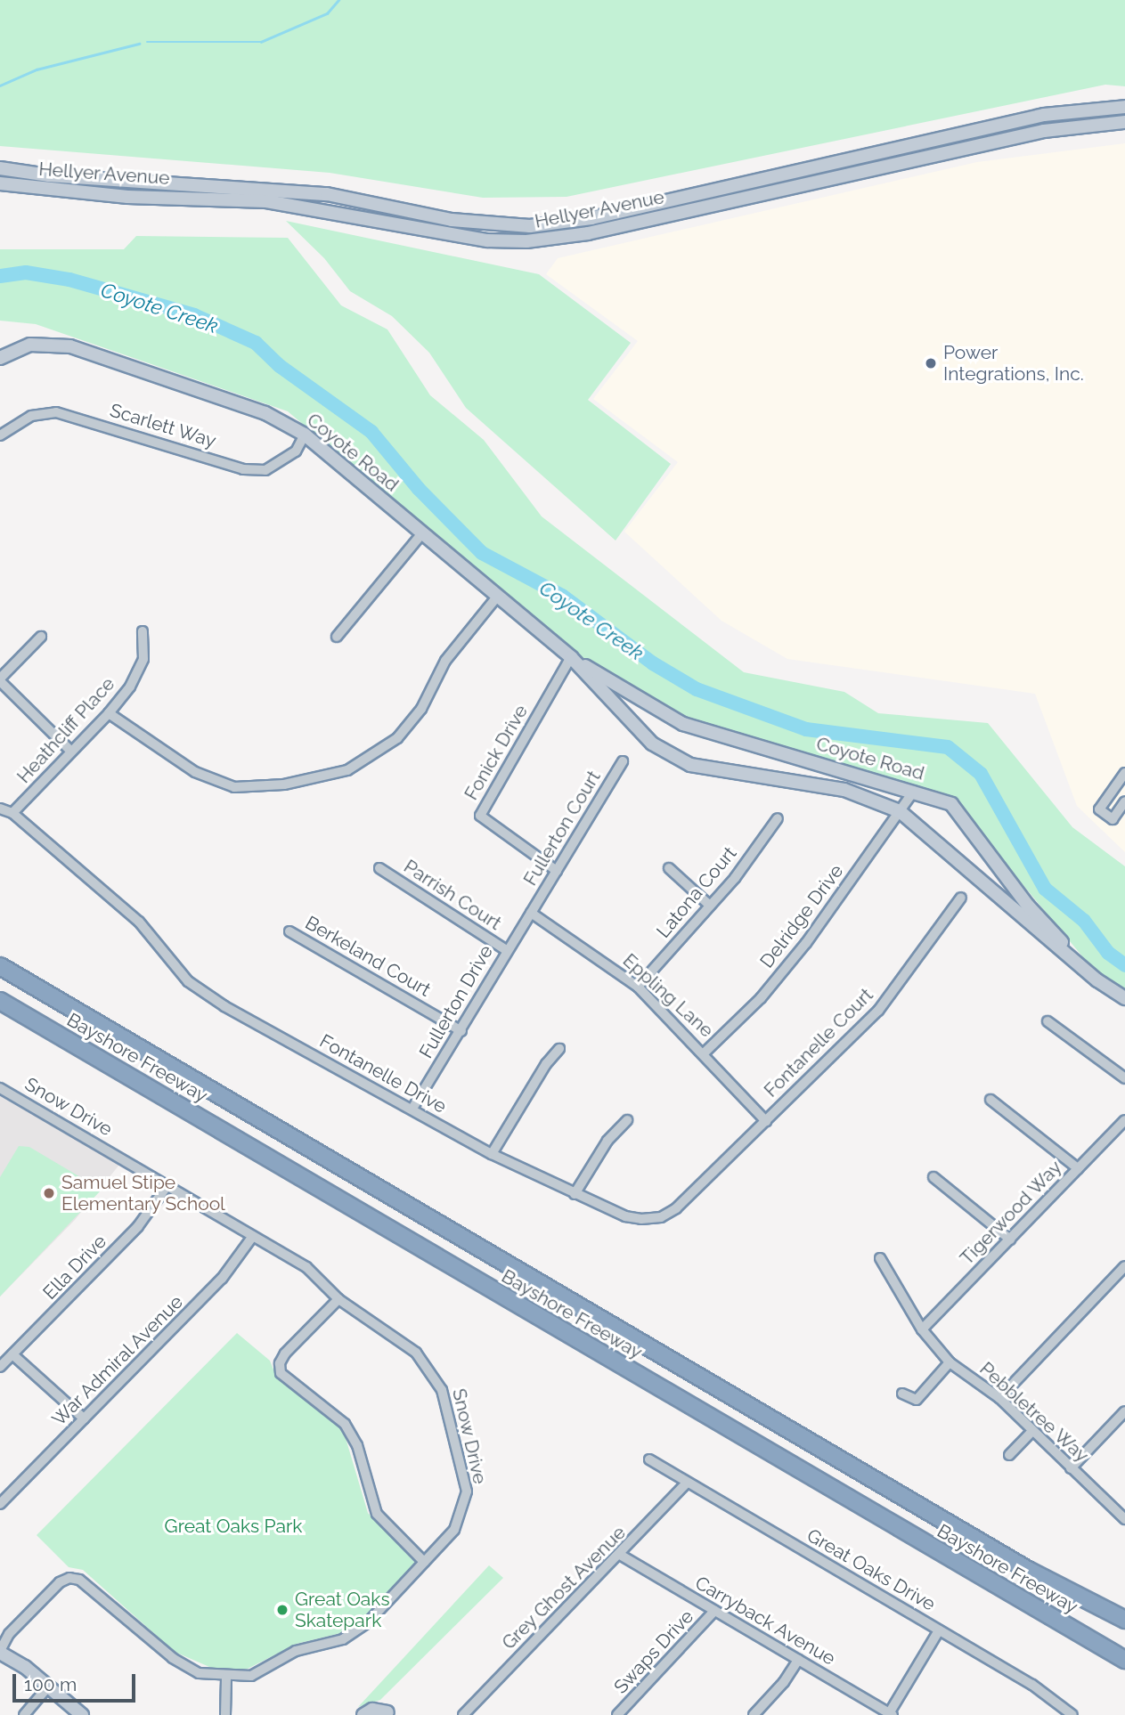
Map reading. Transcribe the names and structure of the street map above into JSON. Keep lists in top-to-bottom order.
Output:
{
  "streets": {
    "highway": ["Bayshore Freeway"],
    "main road": ["Hellyer Avenue", "Coyote Road"],
    "street": [
      "Scarlett Way",
      "Heathcliff Place",
      "Fonick Drive",
      "Fullerton Court",
      "Latona Court",
      "Parrish Court",
      "Delridge Drive",
      "Berkeland Court",
      "Eppling Lane",
      "Fullerton Drive",
      "Fontanelle Court",
      "Fontanelle Drive",
      "Snow Drive",
      "Tigerwood Way",
      "Ella Drive",
      "War Admiral Avenue",
      "Pebbletree Way",
      "Great Oaks Drive",
      "Grey Ghost Avenue",
      "Carryback Avenue",
      "Swaps Drive"
    ]
  },
  "crossings": [
    ["Scarlett Way", "Coyote Road"],
    ["Coyote Road", "Fonick Drive"],
    ["Coyote Road", "Delridge Drive"],
    ["Heathcliff Place", "Fontanelle Drive"],
    ["Fonick Drive", "Fullerton Court"],
    ["Fullerton Court", "Eppling Lane"],
    ["Fullerton Court", "Fullerton Drive"],
    ["Latona Court", "Eppling Lane"],
    ["Parrish Court", "Fullerton Drive"],
    ["Delridge Drive", "Eppling Lane"],
    ["Berkeland Court", "Fullerton Drive"],
    ["Eppling Lane", "Fullerton Drive"],
    ["Eppling Lane", "Fontanelle Court"],
    ["Eppling Lane", "Fontanelle Drive"],
    ["Fullerton Drive", "Fontanelle Drive"],
    ["Fontanelle Court", "Fontanelle Drive"],
    ["Snow Drive", "Ella Drive"],
    ["Snow Drive", "War Admiral Avenue"],
    ["Tigerwood Way", "Pebbletree Way"],
    ["Great Oaks Drive", "Grey Ghost Avenue"],
    ["Grey Ghost Avenue", "Carryback Avenue"],
    ["Carryback Avenue", "Swaps Drive"]
  ],
  "water": ["Coyote Creek"],
  "parks": ["Great Oaks Park"],
  "places": ["Power Integrations, Inc.", "Samuel Stipe Elementary School", "Great Oaks Skatepark"],
  "scale_bar": "100 m"
}
